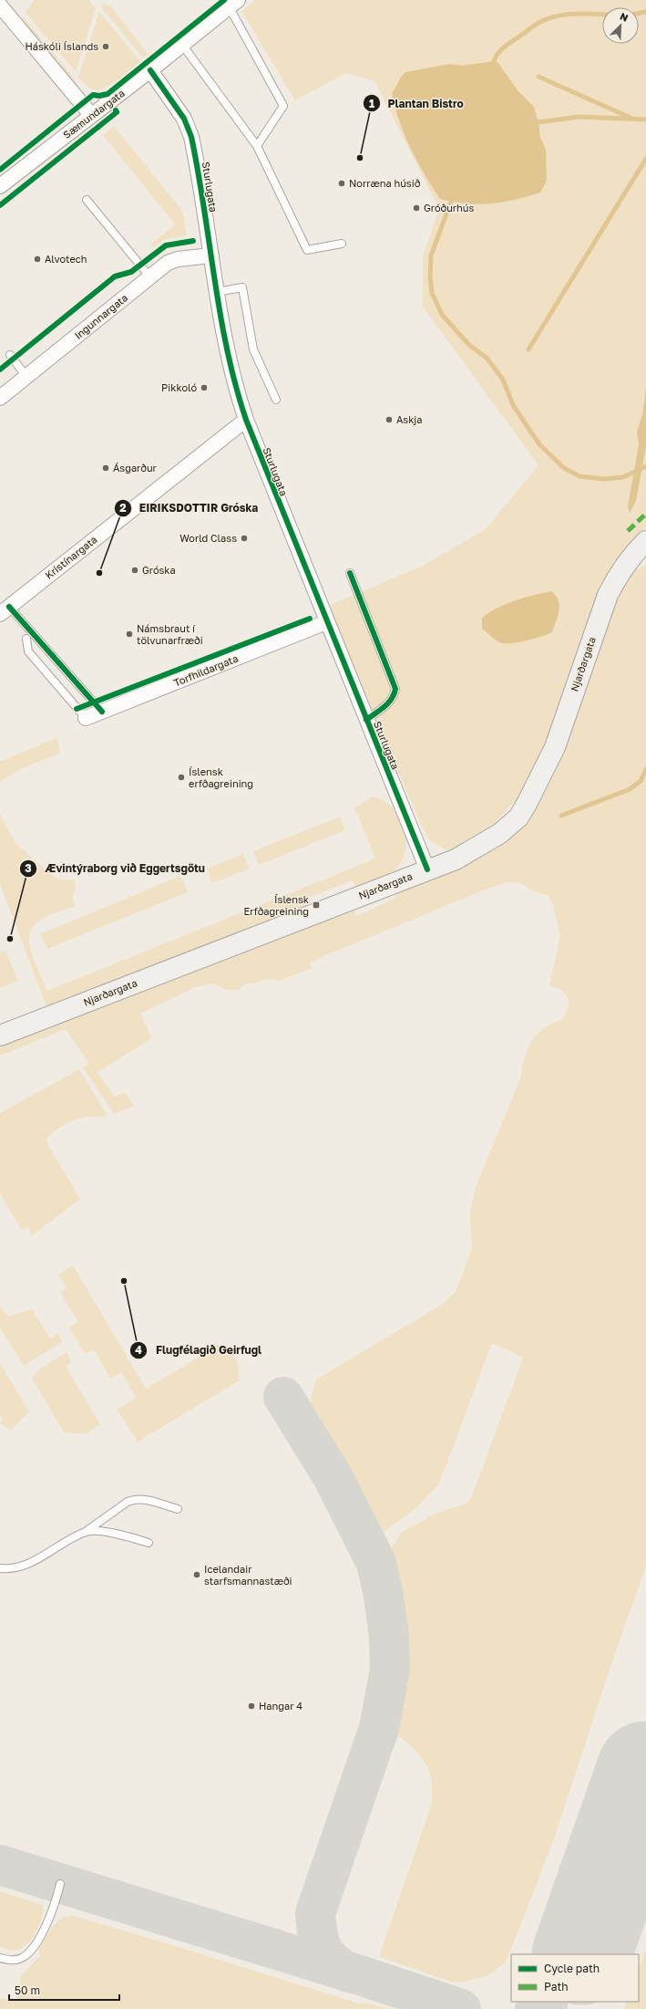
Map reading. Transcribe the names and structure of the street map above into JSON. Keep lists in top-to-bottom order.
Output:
{
  "streets": {
    "main road": ["Njarðargata"],
    "street": [
      "Sæmundargata",
      "Sturlugata",
      "Ingunnargata",
      "Kristínargata",
      "Torfhildargata"
    ]
  },
  "crossings": [
    ["Sæmundargata", "Sturlugata"],
    ["Sturlugata", "Ingunnargata"],
    ["Sturlugata", "Kristínargata"],
    ["Sturlugata", "Njarðargata"],
    ["Sturlugata", "Torfhildargata"]
  ],
  "places": {
    "other": [
      "Háskóli Íslands",
      "Plantan Bistro",
      "Norræna húsið",
      "Gróðurhús",
      "Alvotech",
      "Pikkoló",
      "Askja",
      "Ásgarður",
      "World Class",
      "Gróska",
      "EIRIKSDOTTIR Gróska",
      "Námsbraut í tölvunarfræði",
      "Íslensk erfðagreining",
      "Ævintýraborg við Eggertsgötu",
      "Flugfélagið Geirfugl",
      "Icelandair starfsmannastæði",
      "Hangar 4"
    ],
    "transit": ["Íslensk Erfðagreining"]
  },
  "legend": ["Cycle path", "Path"],
  "scale_bar": "50 m",
  "north": "top right"
}
